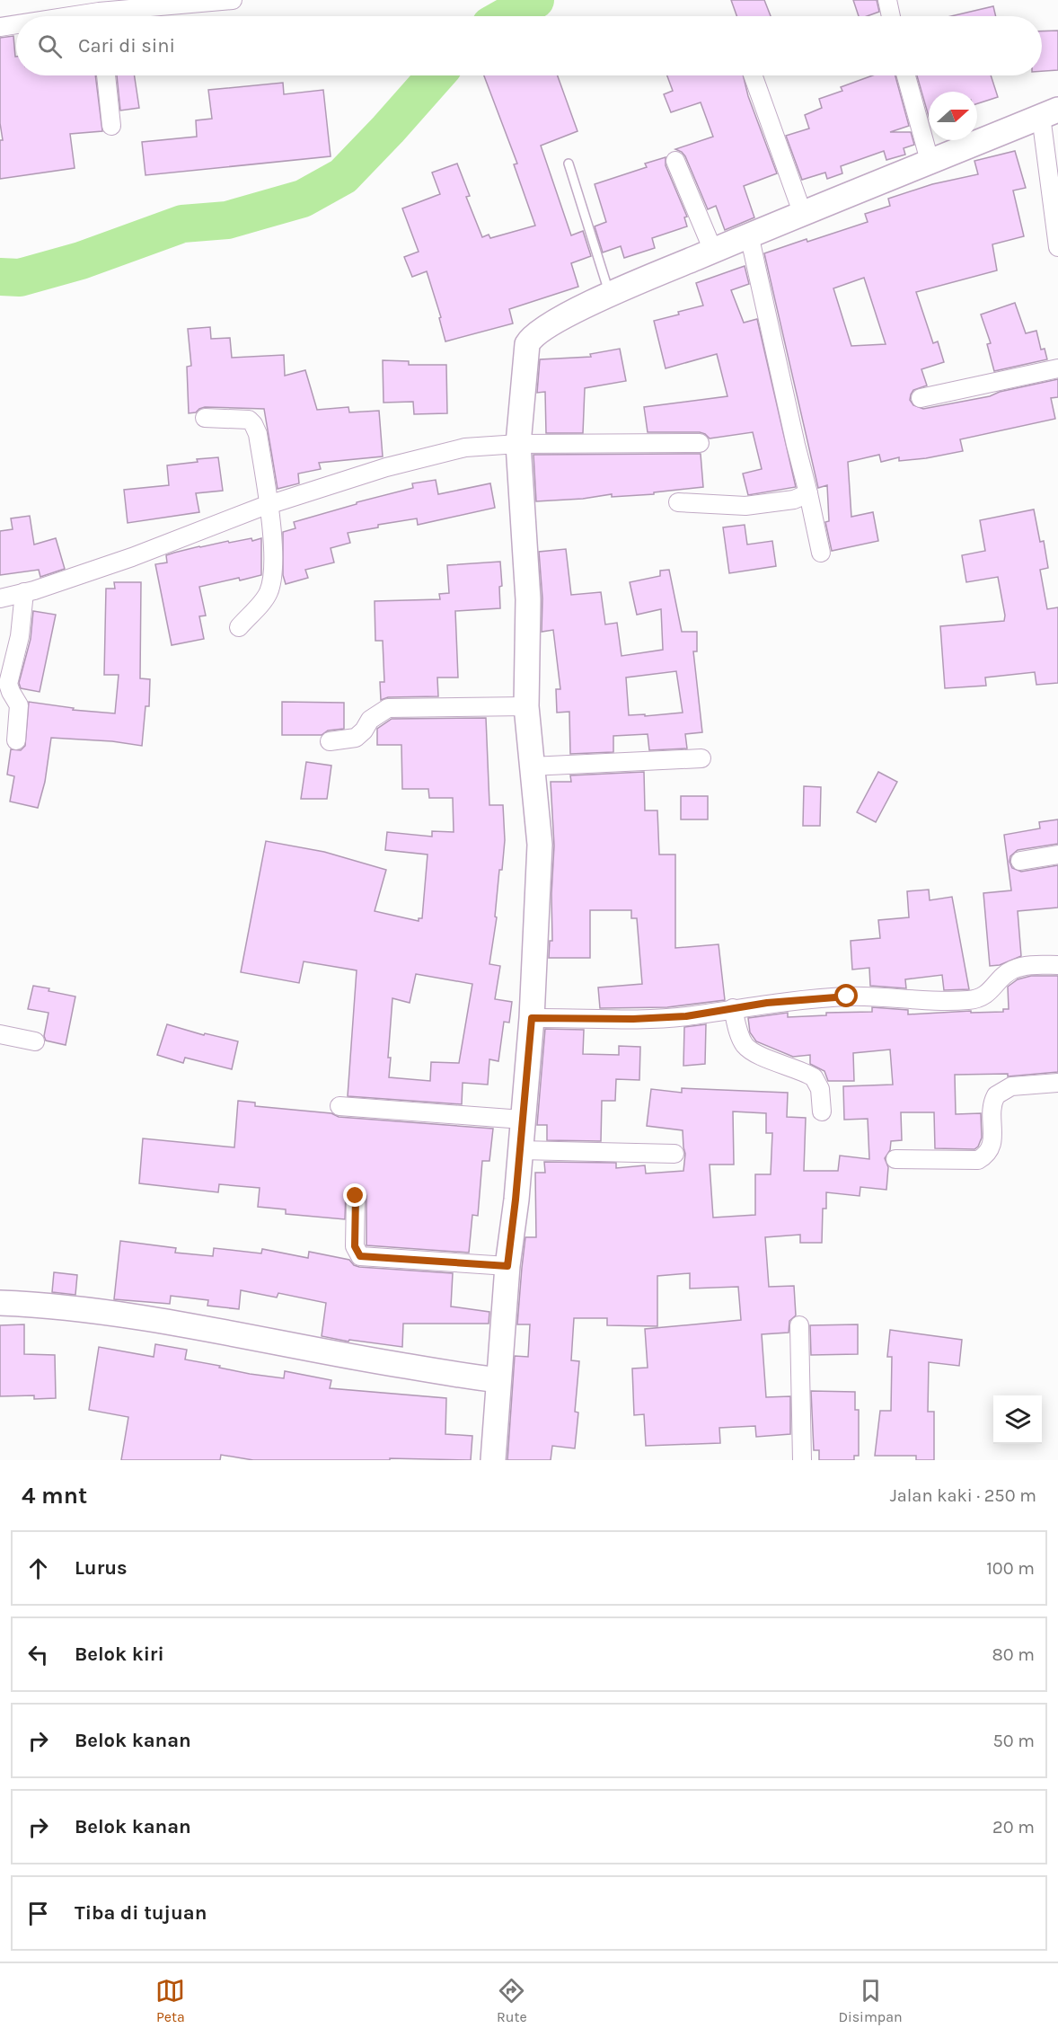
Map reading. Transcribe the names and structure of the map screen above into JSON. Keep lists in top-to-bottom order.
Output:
{
  "north": "right",
  "page": {
    "search": "Cari di sini",
    "heading": ["4 mnt", "Jalan kaki · 250 m"],
    "list": [
      ["Lurus", "100 m"],
      ["Belok kiri", "80 m"],
      ["Belok kanan", "50 m"],
      ["Belok kanan", "20 m"],
      "Tiba di tujuan"
    ],
    "nav": ["Peta", "Rute", "Disimpan"]
  }
}
